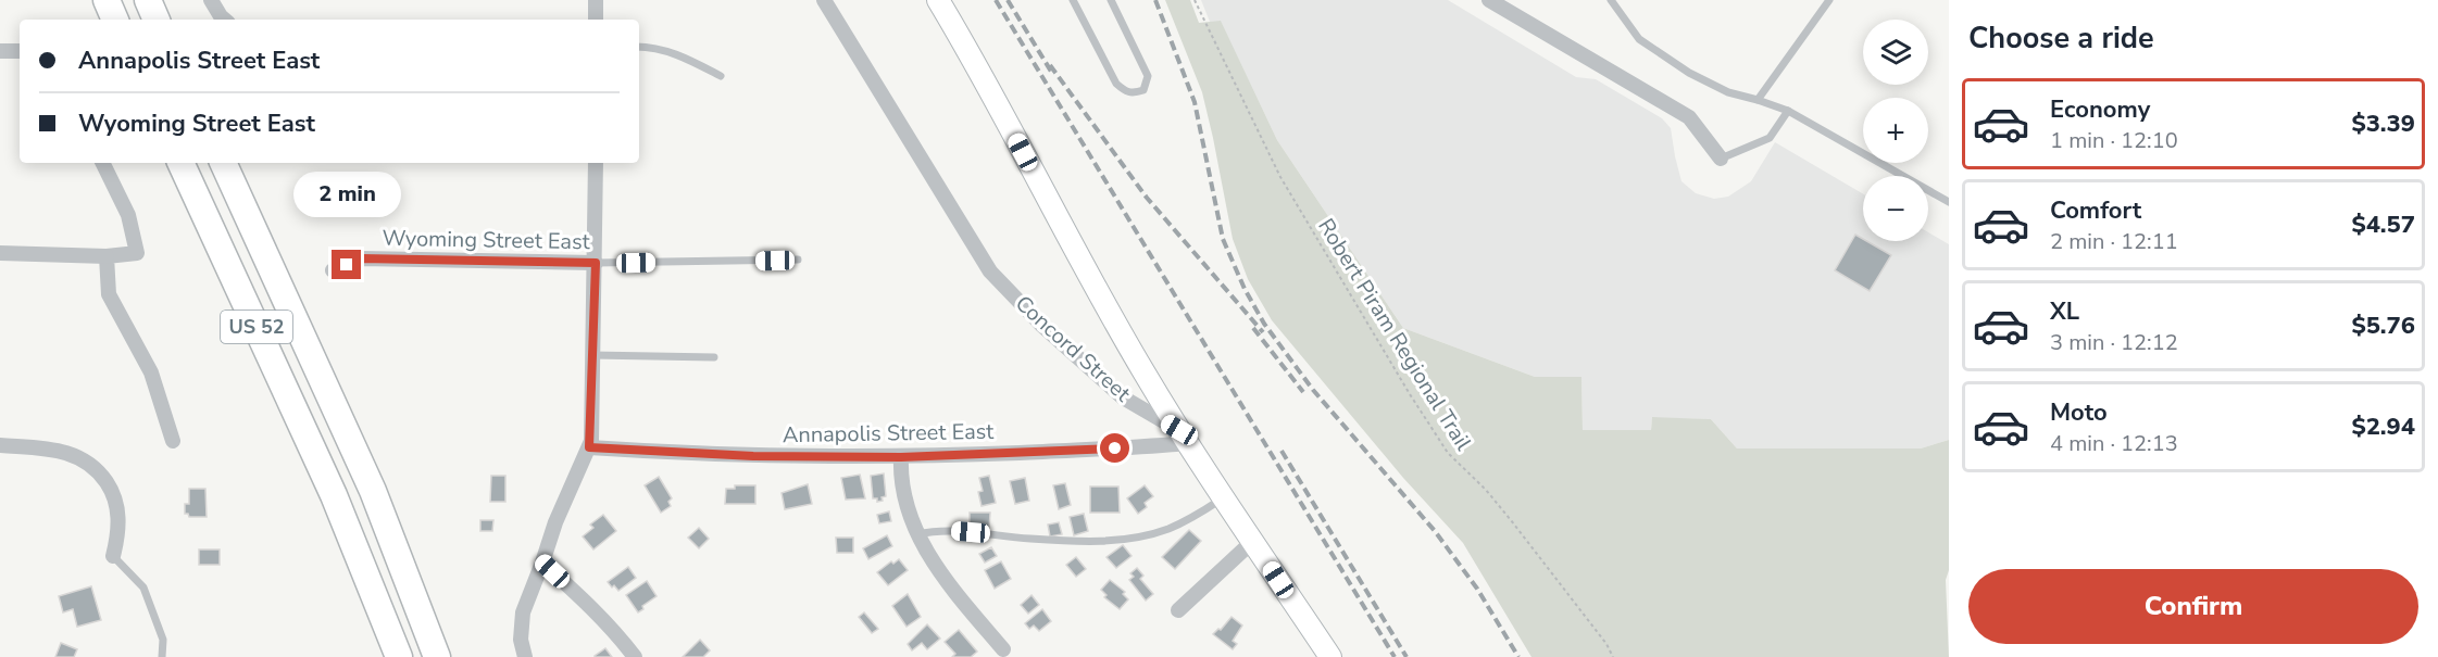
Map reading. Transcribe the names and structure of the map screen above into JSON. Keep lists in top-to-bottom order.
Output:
{
  "streets": {
    "highway": ["US 52"],
    "main road": ["Concord Street"],
    "street": ["Wyoming Street East", "Annapolis Street East"],
    "path": ["Robert Piram Regional Trail"]
  },
  "crossings": [
    ["Concord Street", "Annapolis Street East"]
  ],
  "page": {
    "heading": "Choose a ride",
    "map_buttons": ["+", "−"],
    "banner": ["Annapolis Street East", "Wyoming Street East"],
    "list": [
      {
        "name": "Economy",
        "note": "1 min · 12:10",
        "value": "$3.39"
      },
      {
        "name": "Comfort",
        "note": "2 min · 12:11",
        "value": "$4.57"
      },
      {
        "name": "XL",
        "note": "3 min · 12:12",
        "value": "$5.76"
      },
      {
        "name": "Moto",
        "note": "4 min · 12:13",
        "value": "$2.94"
      }
    ],
    "bubble": "2 min",
    "buttons": "Confirm"
  }
}
